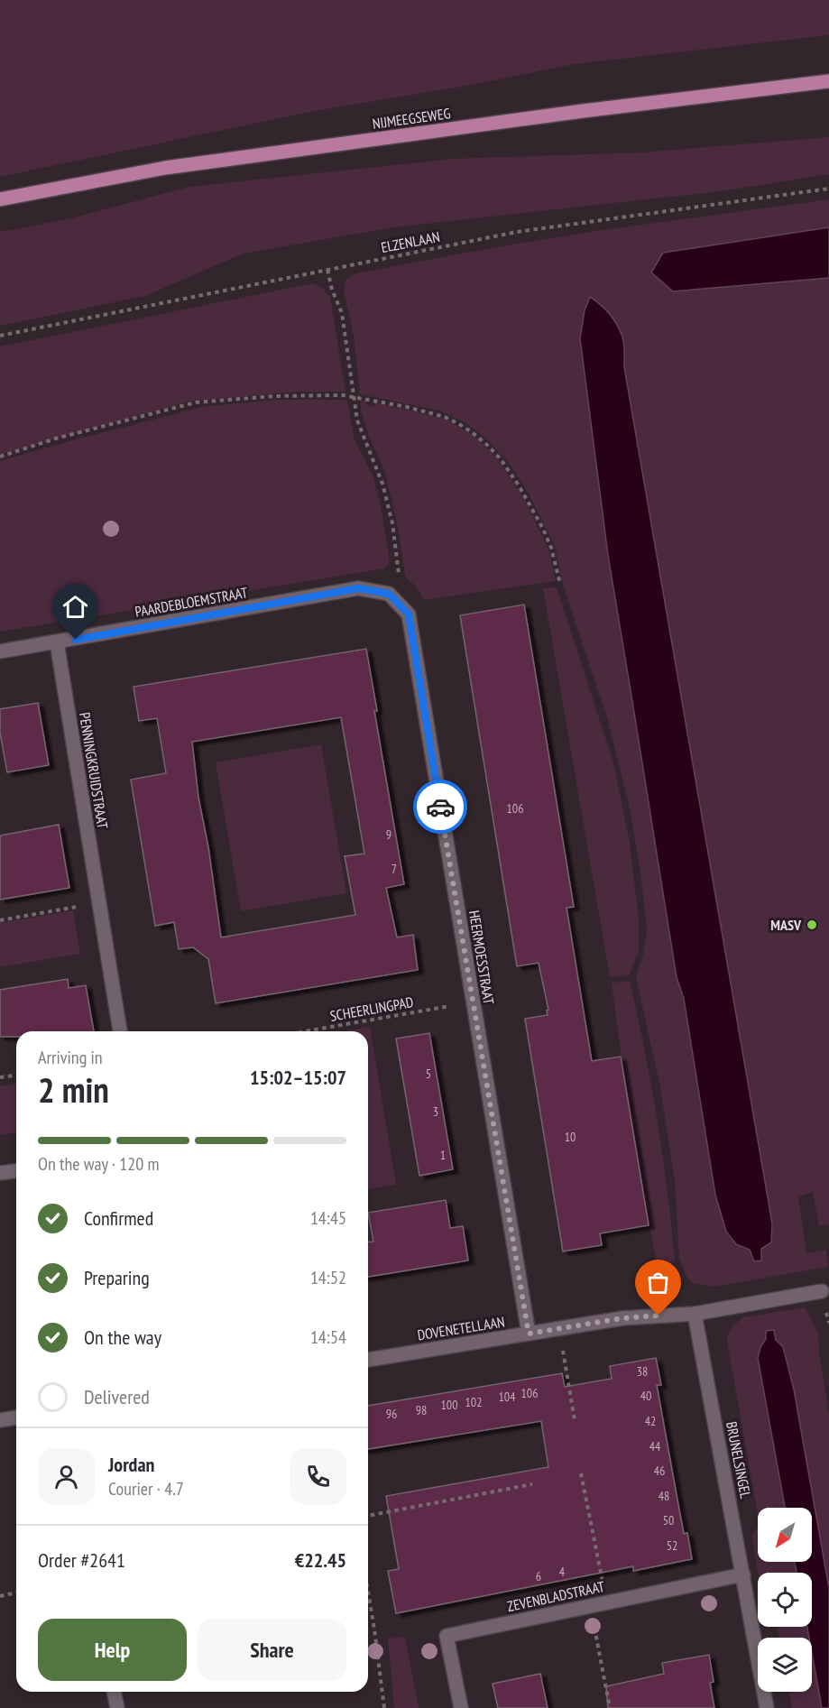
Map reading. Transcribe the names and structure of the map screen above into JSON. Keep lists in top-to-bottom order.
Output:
{
  "streets": {
    "main road": ["NIJMEEGSEWEG"],
    "street": [
      "PAARDEBLOEMSTRAAT",
      "PENNINGKRUIDSTRAAT",
      "HEERMOESSTRAAT",
      "DOVENETELLAAN",
      "BRUNELSINGEL",
      "ZEVENBLADSTRAAT"
    ],
    "path": ["ELZENLAAN", "SCHEERLINGPAD"]
  },
  "crossings": [
    ["PAARDEBLOEMSTRAAT", "PENNINGKRUIDSTRAAT"],
    ["PAARDEBLOEMSTRAAT", "HEERMOESSTRAAT"],
    ["HEERMOESSTRAAT", "SCHEERLINGPAD"],
    ["HEERMOESSTRAAT", "DOVENETELLAAN"],
    ["DOVENETELLAAN", "BRUNELSINGEL"],
    ["BRUNELSINGEL", "ZEVENBLADSTRAAT"]
  ],
  "places": ["MASV"],
  "house_numbers": [
    "106",
    "9",
    "7",
    "5",
    "3",
    "10",
    "1",
    "38",
    "106",
    "40",
    "104",
    "102",
    "100",
    "98",
    "96",
    "42",
    "44",
    "46",
    "48",
    "50",
    "52",
    "4",
    "6"
  ],
  "north": "bottom left",
  "page": {
    "heading": ["2 min", "Arriving in", "15:02–15:07"],
    "panel": [
      "Jordan",
      "Courier · 4.7",
      "Order #2641",
      "€22.45"
    ],
    "bar": "On the way · 120 m",
    "list": [
      ["Confirmed", "14:45"],
      ["Preparing", "14:52"],
      ["On the way", "14:54"],
      "Delivered"
    ],
    "buttons": ["Help", "Share"]
  }
}
